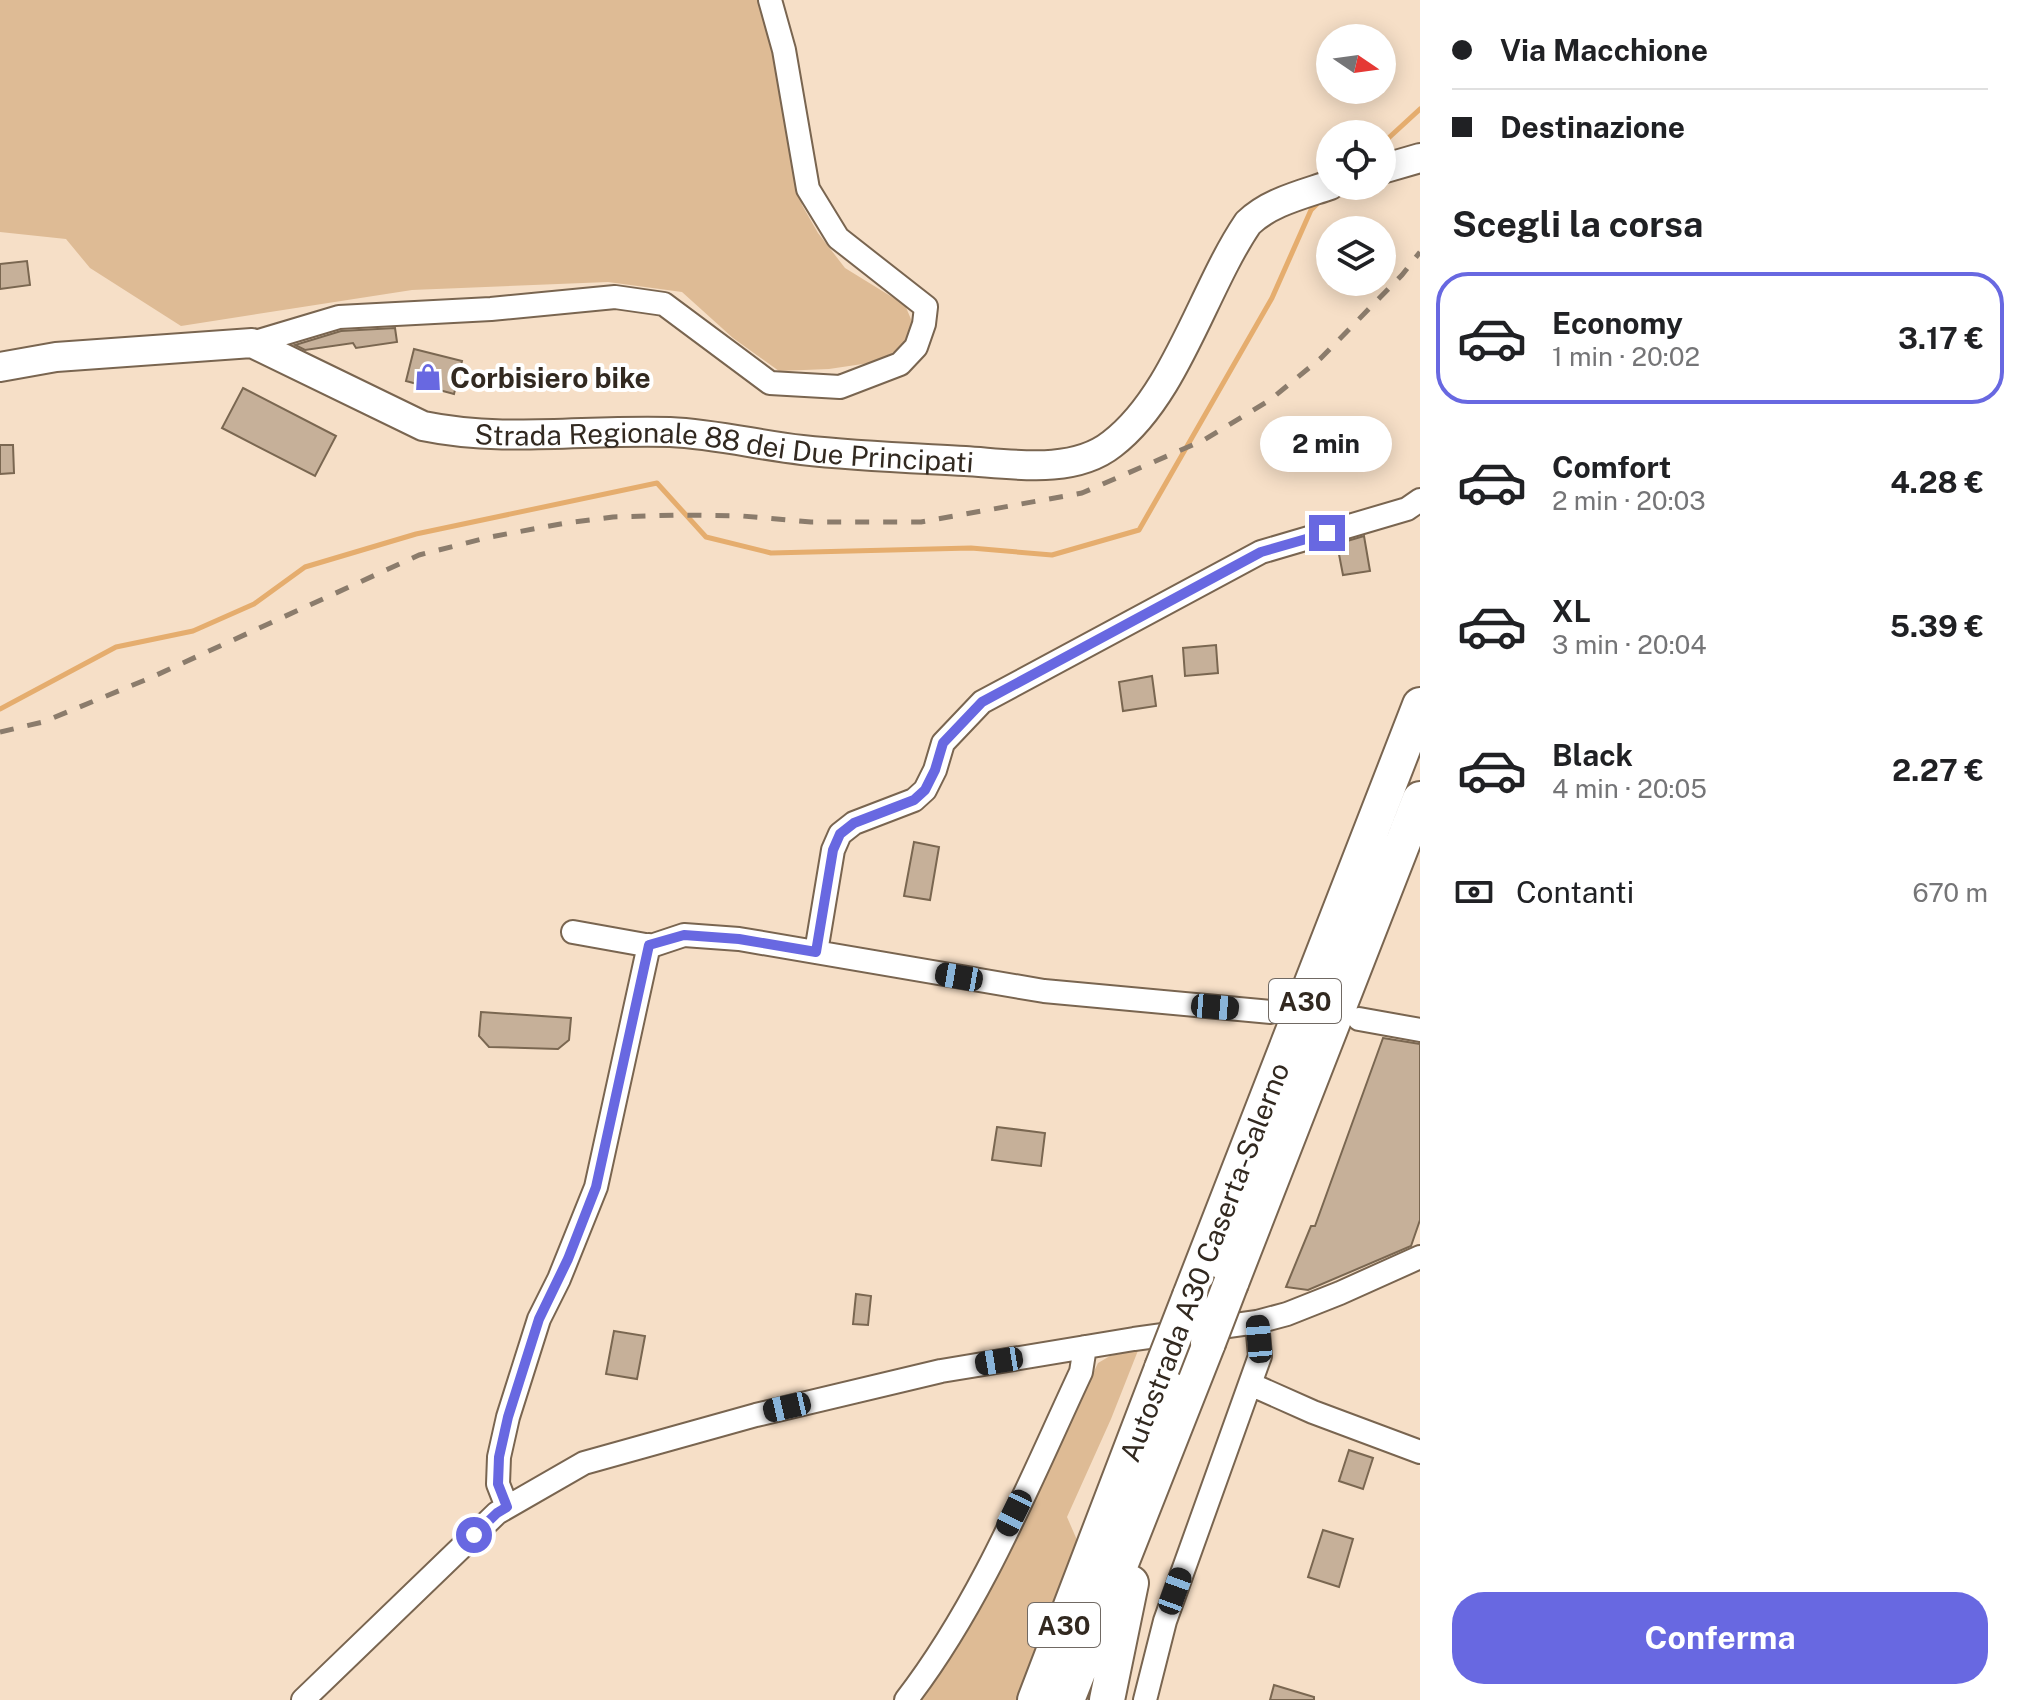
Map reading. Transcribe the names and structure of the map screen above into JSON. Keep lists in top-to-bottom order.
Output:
{
  "streets": {
    "highway": ["A30", "Autostrada A30 Caserta-Salerno"],
    "main road": ["Strada Regionale 88 dei Due Principati"]
  },
  "crossings": [
    ["A30", "Autostrada A30 Caserta-Salerno"]
  ],
  "places": {
    "shop": ["Corbisiero bike"]
  },
  "north": "right",
  "page": {
    "banner": ["Via Macchione", "Destinazione"],
    "heading": "Scegli la corsa",
    "list": [
      {
        "name": "Economy",
        "note": "1 min · 20:02",
        "value": "3.17 €"
      },
      {
        "name": "Comfort",
        "note": "2 min · 20:03",
        "value": "4.28 €"
      },
      {
        "name": "XL",
        "note": "3 min · 20:04",
        "value": "5.39 €"
      },
      {
        "name": "Black",
        "note": "4 min · 20:05",
        "value": "2.27 €"
      }
    ],
    "bubble": "2 min",
    "pay": ["Contanti", "670 m"],
    "buttons": "Conferma"
  }
}
